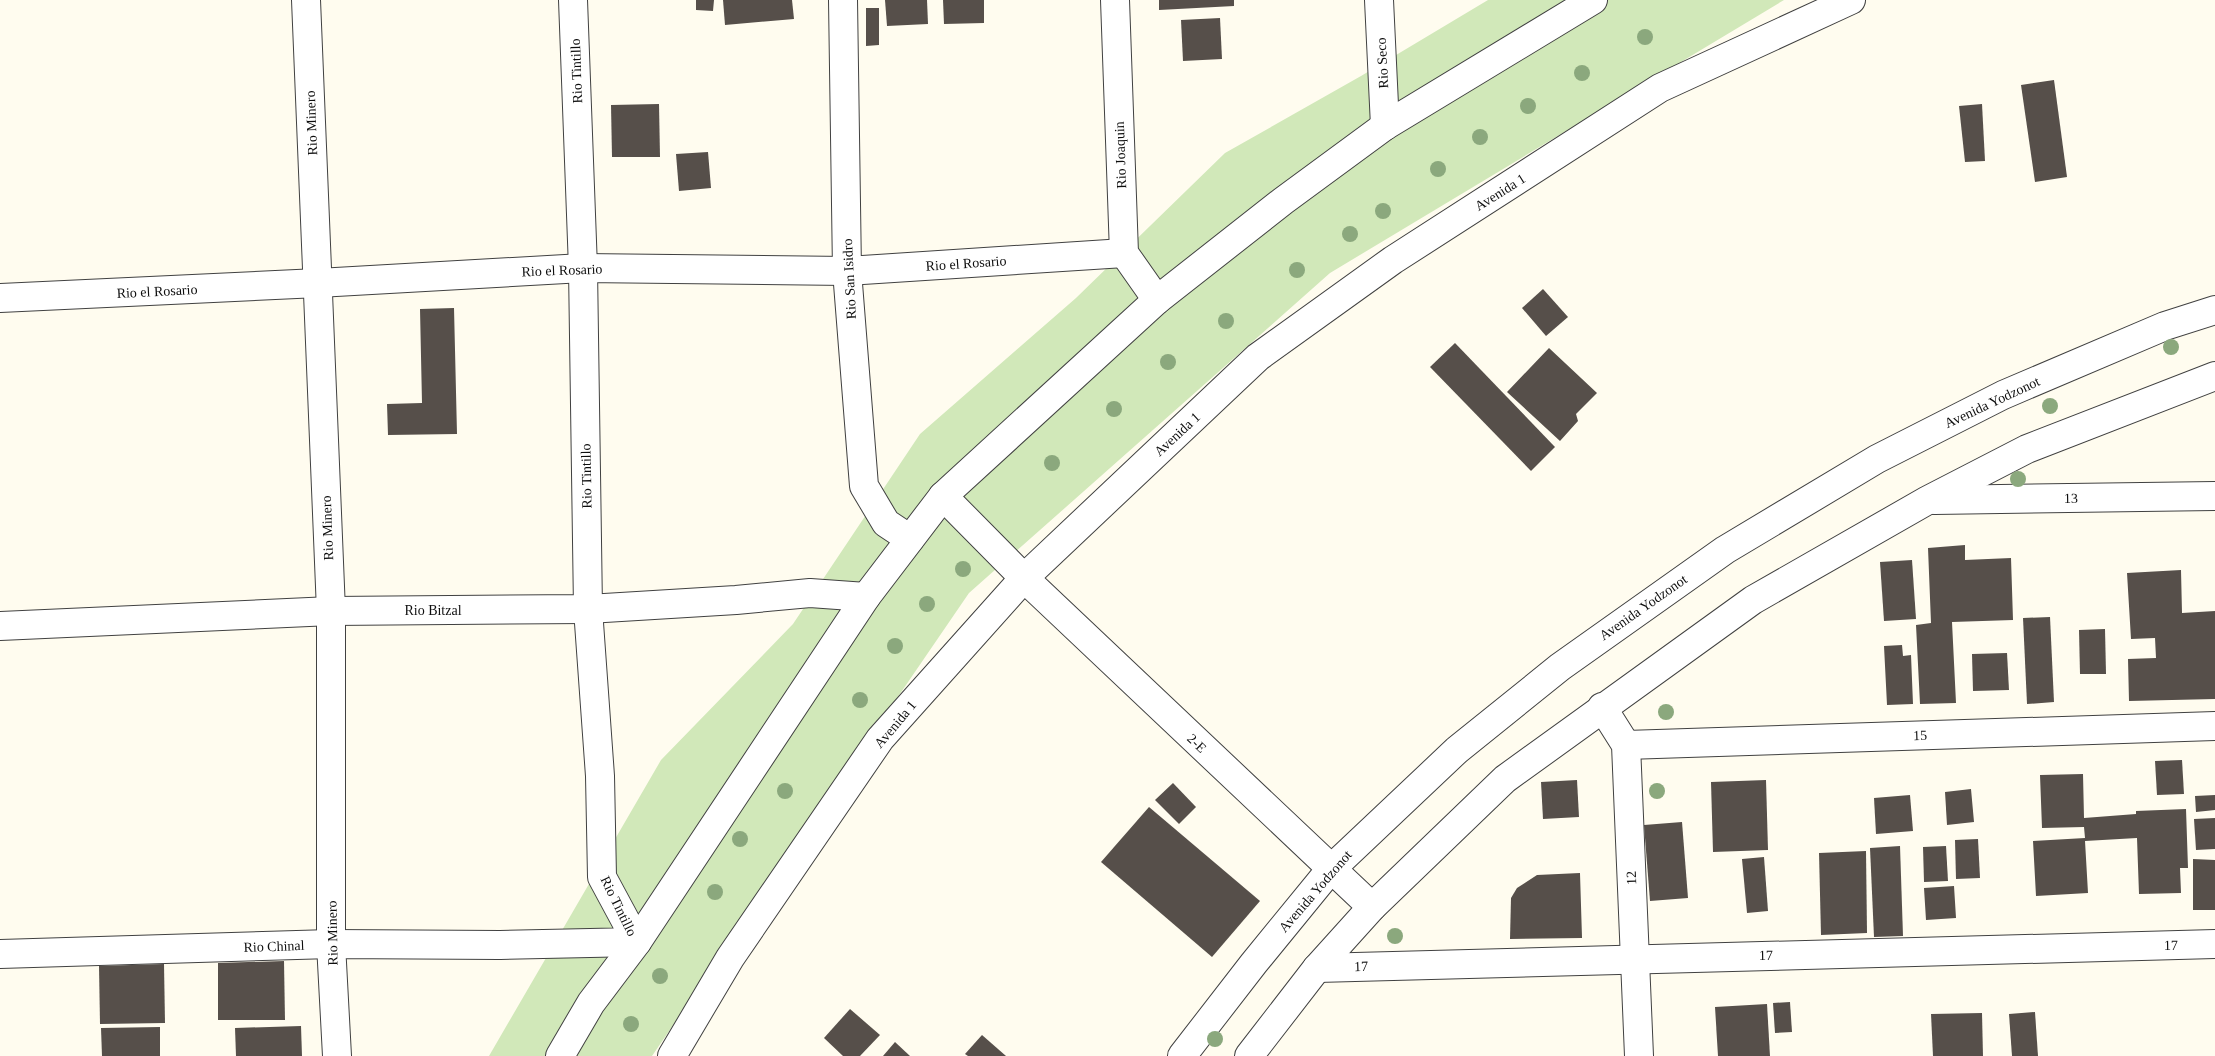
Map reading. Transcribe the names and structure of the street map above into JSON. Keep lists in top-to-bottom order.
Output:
{
  "streets": {
    "street": [
      "Rio Seco",
      "Rio Tintillo",
      "Rio Minero",
      "Rio Joaquin",
      "Avenida 1",
      "Rio el Rosario",
      "Rio San Isidro",
      "Avenida Yodzonot",
      "13",
      "Rio Bitzal",
      "15",
      "2-E",
      "12",
      "17",
      "Rio Chinal"
    ]
  },
  "crossings": [
    ["Rio Tintillo", "Rio el Rosario"],
    ["Rio Tintillo", "Rio Bitzal"],
    ["Rio Tintillo", "Rio Chinal"],
    ["Rio Minero", "Rio el Rosario"],
    ["Rio Minero", "Rio Bitzal"],
    ["Rio Minero", "Rio Chinal"],
    ["Rio Joaquin", "Rio el Rosario"],
    ["Avenida 1", "2-E"],
    ["Rio el Rosario", "Rio San Isidro"],
    ["Avenida Yodzonot", "2-E"],
    ["15", "12"],
    ["12", "17"]
  ]
}
